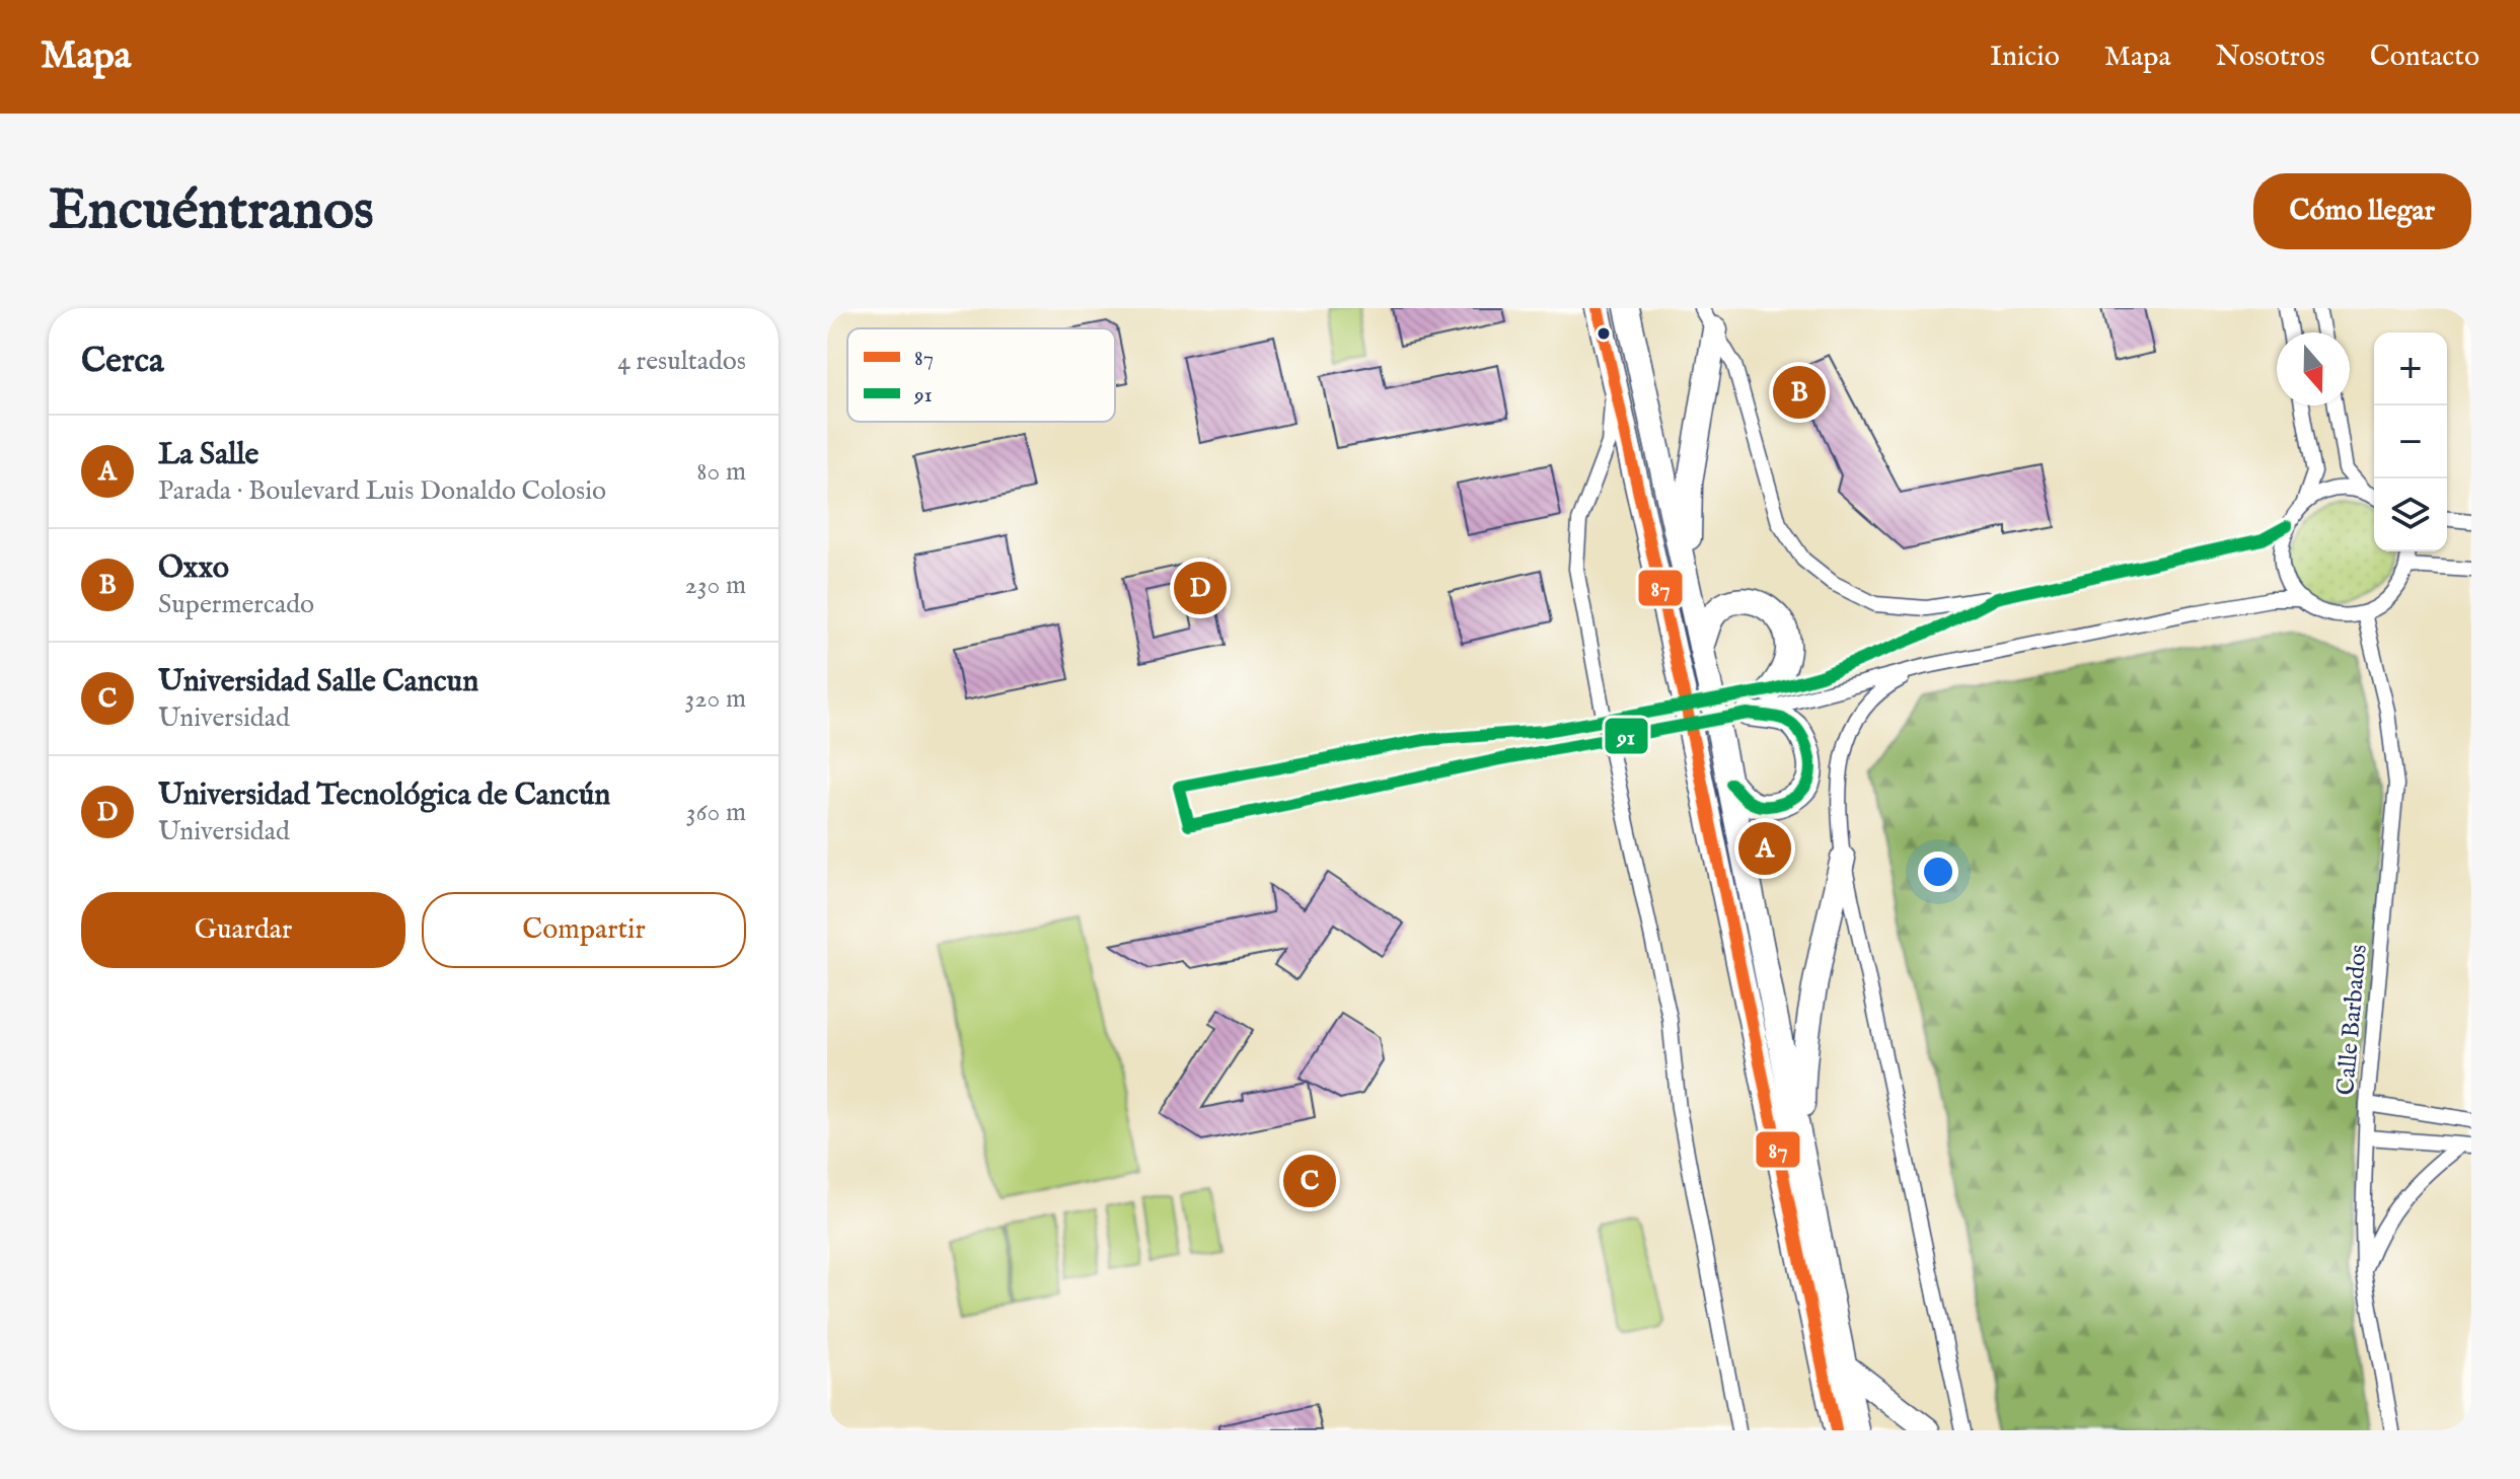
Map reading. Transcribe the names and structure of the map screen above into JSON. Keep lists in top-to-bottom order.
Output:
{
  "streets": {
    "street": ["Calle Barbados"]
  },
  "lines": ["transit line 87", "transit line 91"],
  "legend": ["87", "91"],
  "north": "bottom",
  "page": {
    "header": "Mapa",
    "nav": [
      "Inicio",
      "Mapa",
      "Nosotros",
      "Contacto"
    ],
    "buttons": [
      "Cómo llegar",
      ["Guardar", "Compartir"]
    ],
    "title": "Encuéntranos",
    "heading": ["Cerca", "4 resultados"],
    "map_buttons": ["+", "−"],
    "pins": [
      "B",
      "D",
      "A",
      "C"
    ],
    "list": [
      {
        "mark": "A",
        "name": "La Salle",
        "note": "Parada · Boulevard Luis Donaldo Colosio",
        "value": "80 m"
      },
      {
        "mark": "B",
        "name": "Oxxo",
        "note": "Supermercado",
        "value": "230 m"
      },
      {
        "mark": "C",
        "name": "Universidad Salle Cancun",
        "note": "Universidad",
        "value": "320 m"
      },
      {
        "mark": "D",
        "name": "Universidad Tecnológica de Cancún",
        "note": "Universidad",
        "value": "360 m"
      }
    ]
  }
}
